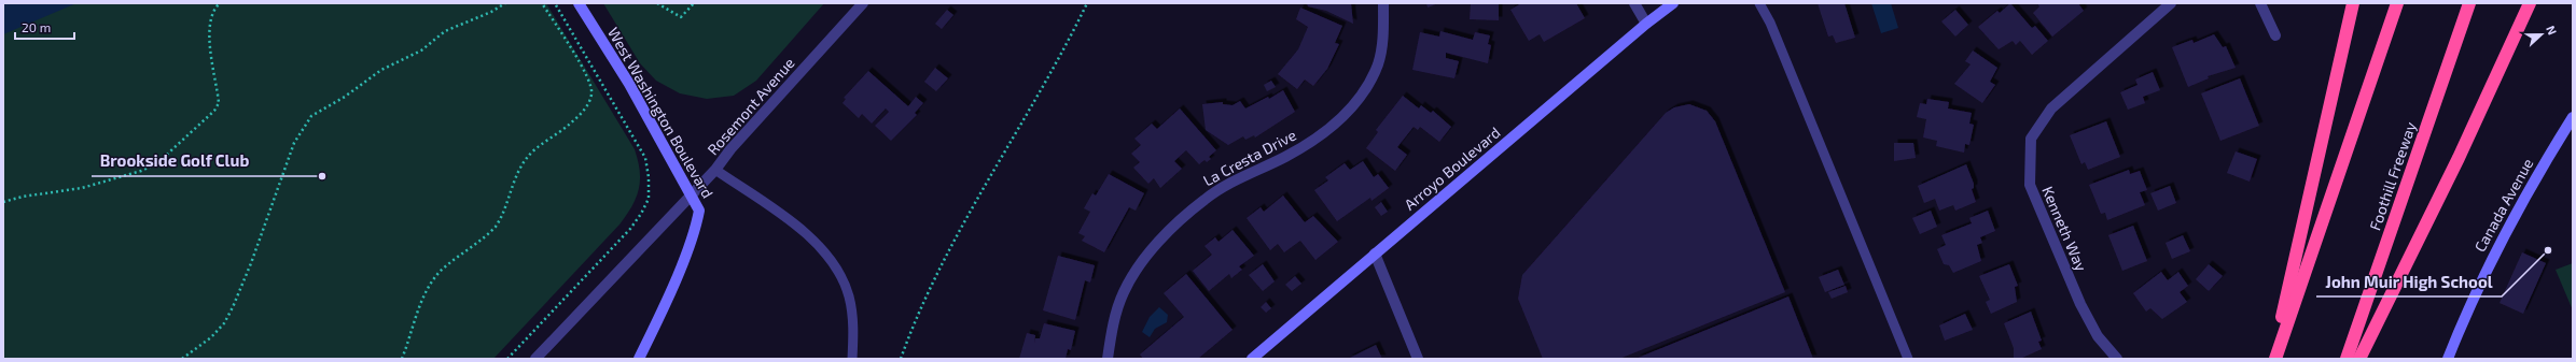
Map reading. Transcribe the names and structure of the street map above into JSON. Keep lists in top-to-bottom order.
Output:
{
  "streets": {
    "highway": ["Foothill Freeway"],
    "street": [
      "Rosemont Avenue",
      "West Washington Boulevard",
      "La Cresta Drive",
      "Arroyo Boulevard",
      "Canada Avenue",
      "Kenneth Way"
    ]
  },
  "crossings": [
    ["Rosemont Avenue", "West Washington Boulevard"]
  ],
  "places": ["Brookside Golf Club", "John Muir High School"],
  "scale_bar": "20 m",
  "north": "right"
}
